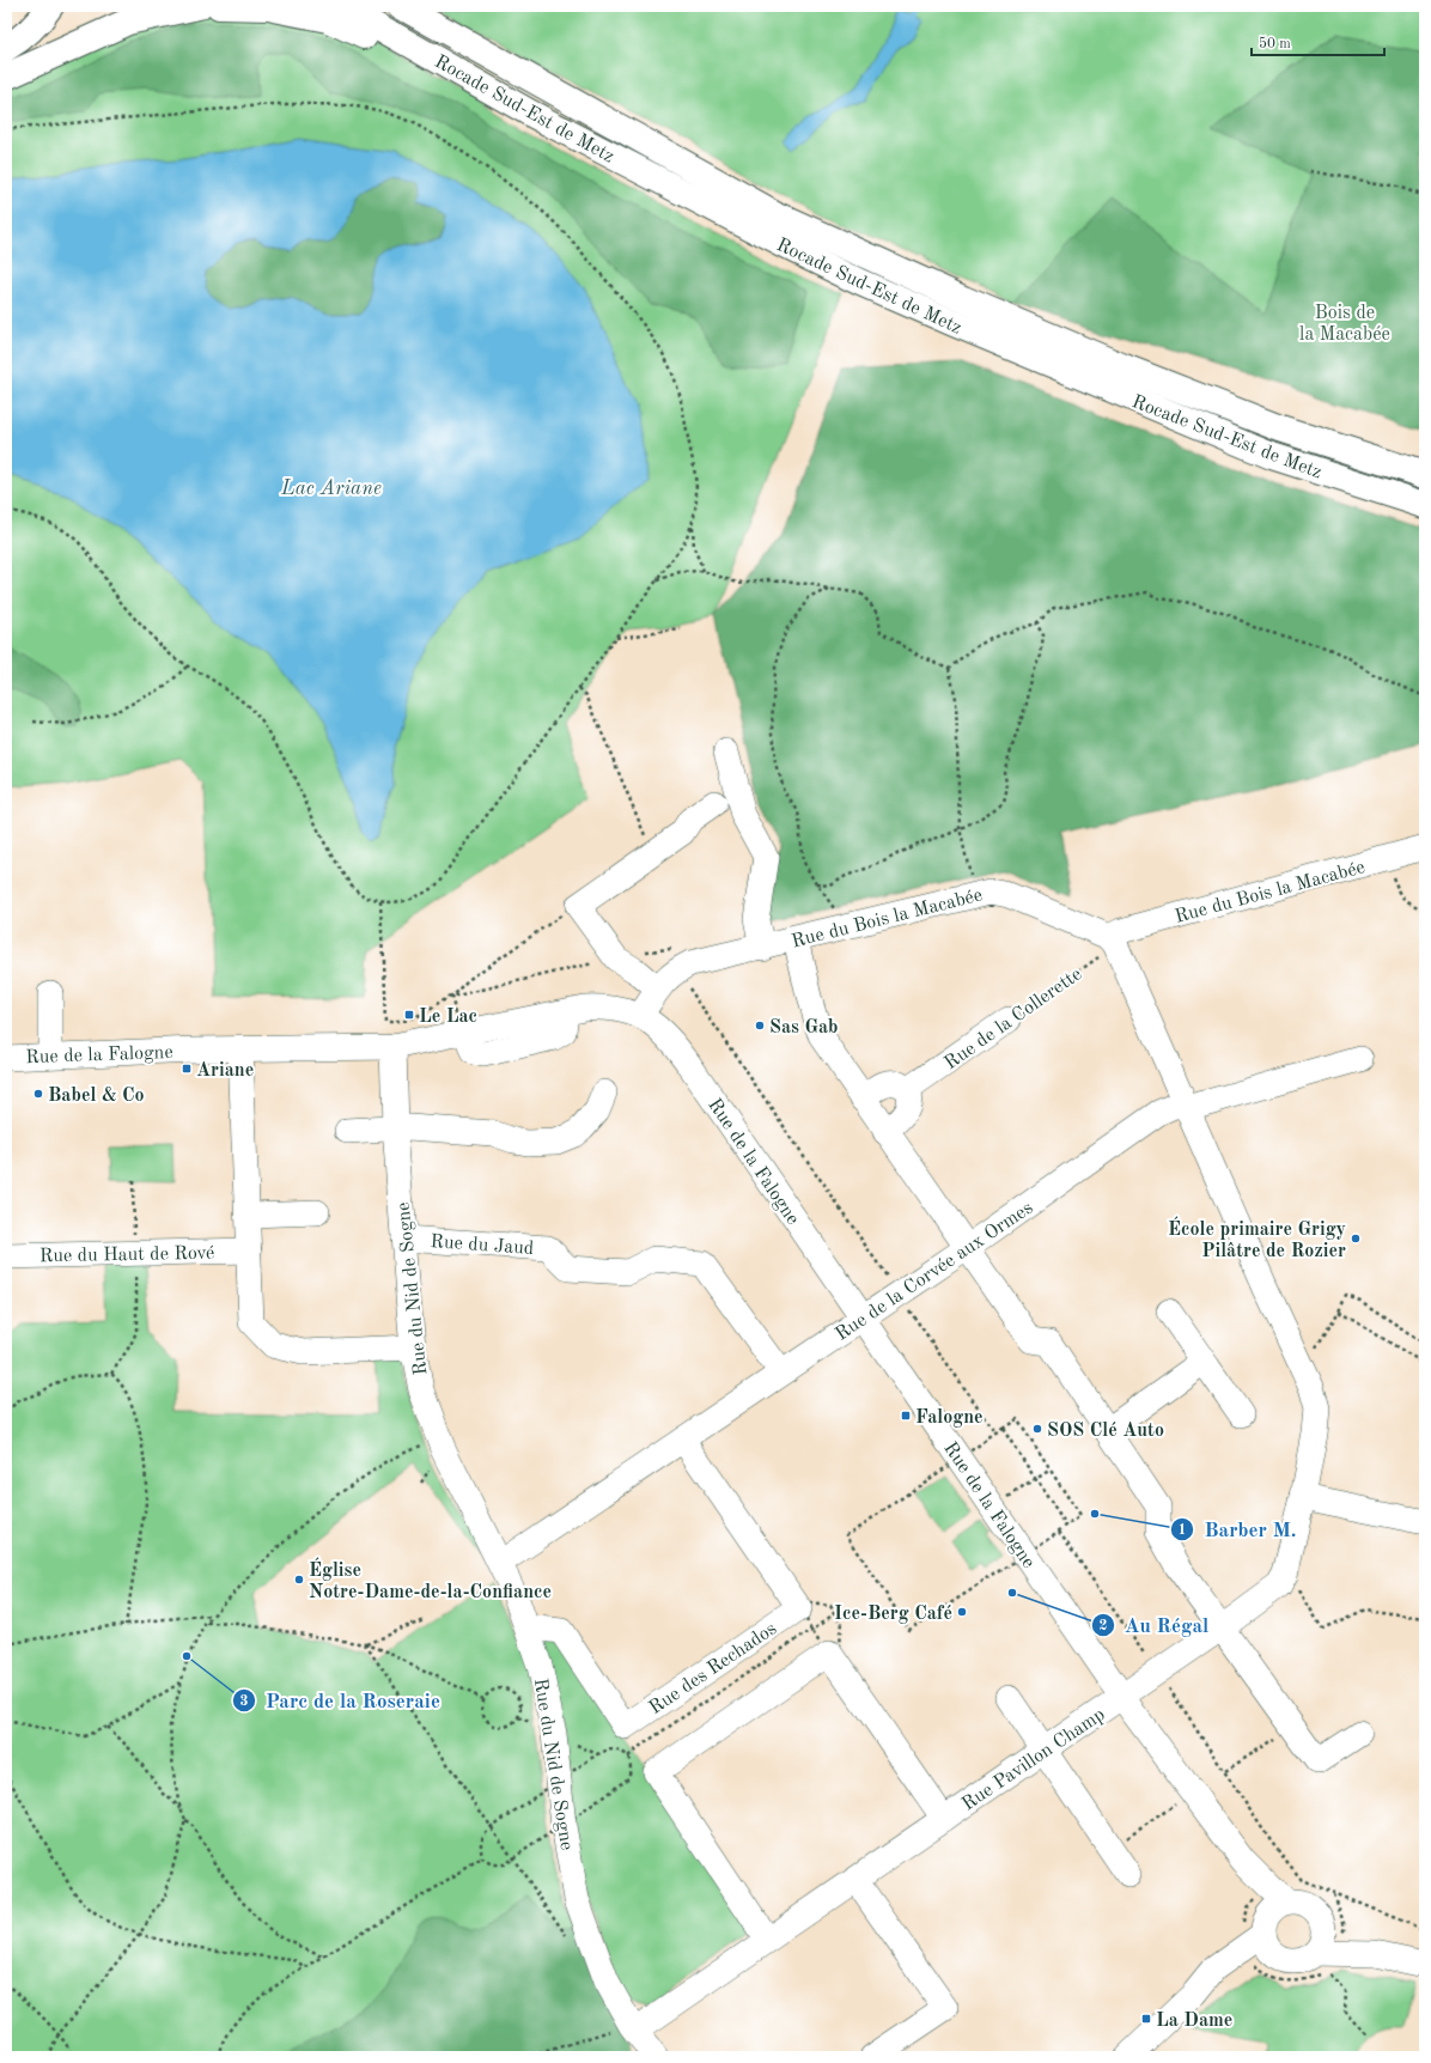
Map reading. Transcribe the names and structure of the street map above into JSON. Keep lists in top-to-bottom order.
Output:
{
  "streets": {
    "highway": ["Rocade Sud-Est de Metz"],
    "street": [
      "Rue du Bois la Macabée",
      "Rue de la Collerette",
      "Rue de la Falogne",
      "Rue du Jaud",
      "Rue du Haut de Rové",
      "Rue de la Corvée aux Ormes",
      "Rue du Nid de Sogne",
      "Rue des Rechados",
      "Rue Pavillon Champ"
    ]
  },
  "crossings": [
    ["Rue du Bois la Macabée", "Rue de la Collerette"],
    ["Rue du Bois la Macabée", "Rue de la Falogne"],
    ["Rue de la Falogne", "Rue de la Corvée aux Ormes"],
    ["Rue de la Falogne", "Rue du Nid de Sogne"],
    ["Rue de la Falogne", "Rue Pavillon Champ"],
    ["Rue du Jaud", "Rue de la Corvée aux Ormes"],
    ["Rue du Jaud", "Rue du Nid de Sogne"],
    ["Rue de la Corvée aux Ormes", "Rue du Nid de Sogne"],
    ["Rue du Nid de Sogne", "Rue Pavillon Champ"]
  ],
  "water": ["Lac Ariane"],
  "parks": ["Bois de la Macabée"],
  "places": {
    "transit": [
      "Le Lac",
      "Ariane",
      "Falogne",
      "La Dame"
    ],
    "other": [
      "Sas Gab",
      "Babel & Co",
      "École primaire Grigy Pilâtre de Rozier",
      "SOS Clé Auto",
      "Barber M.",
      "Église Notre-Dame-de-la-Confiance",
      "Au Régal",
      "Ice-Berg Café",
      "Parc de la Roseraie"
    ]
  },
  "scale_bar": "50 m"
}
